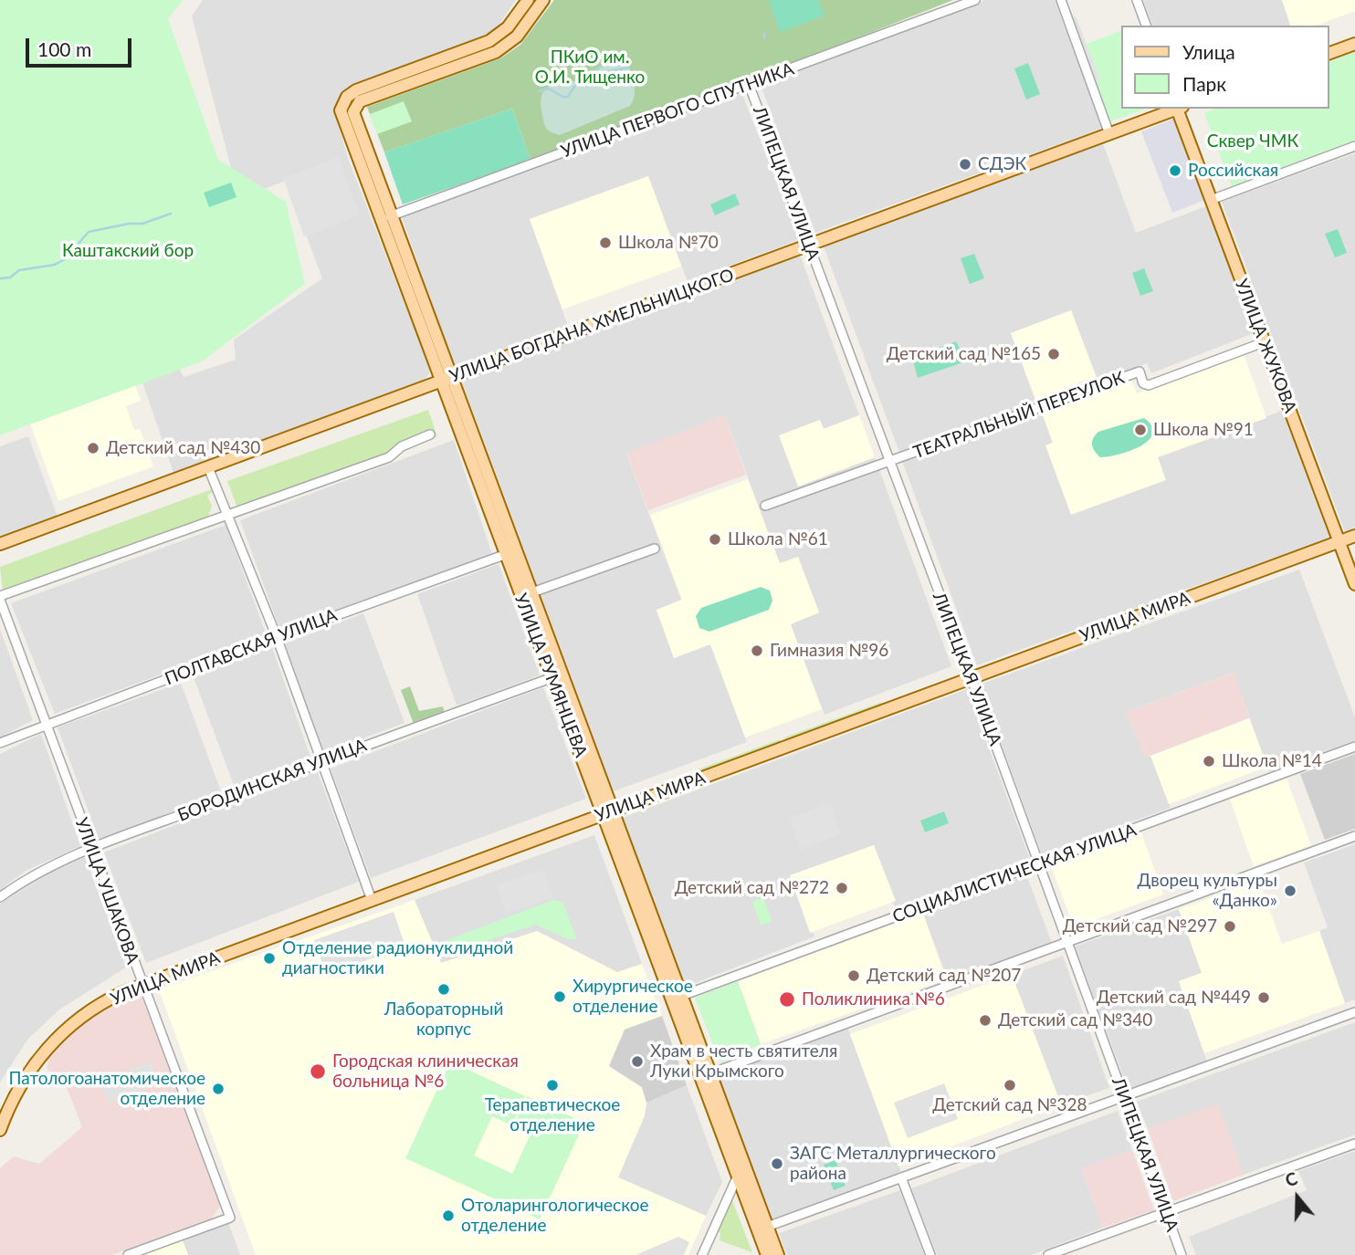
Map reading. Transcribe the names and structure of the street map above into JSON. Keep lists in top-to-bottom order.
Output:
{
  "streets": {
    "main road": [
      "УЛИЦА БОГДАНА ХМЕЛЬНИЦКОГО",
      "УЛИЦА ЖУКОВА",
      "УЛИЦА МИРА",
      "УЛИЦА РУМЯНЦЕВА"
    ],
    "street": [
      "УЛИЦА ПЕРВОГО СПУТНИКА",
      "ЛИПЕЦКАЯ УЛИЦА",
      "ТЕАТРАЛЬНЫЙ ПЕРЕУЛОК",
      "ПОЛТАВСКАЯ УЛИЦА",
      "БОРОДИНСКАЯ УЛИЦА",
      "СОЦИАЛИСТИЧЕСКАЯ УЛИЦА",
      "УЛИЦА УШАКОВА"
    ]
  },
  "crossings": [
    ["УЛИЦА ПЕРВОГО СПУТНИКА", "ЛИПЕЦКАЯ УЛИЦА"],
    ["УЛИЦА ПЕРВОГО СПУТНИКА", "УЛИЦА РУМЯНЦЕВА"],
    ["ЛИПЕЦКАЯ УЛИЦА", "УЛИЦА БОГДАНА ХМЕЛЬНИЦКОГО"],
    ["ЛИПЕЦКАЯ УЛИЦА", "ТЕАТРАЛЬНЫЙ ПЕРЕУЛОК"],
    ["ЛИПЕЦКАЯ УЛИЦА", "УЛИЦА МИРА"],
    ["ЛИПЕЦКАЯ УЛИЦА", "СОЦИАЛИСТИЧЕСКАЯ УЛИЦА"],
    ["УЛИЦА БОГДАНА ХМЕЛЬНИЦКОГО", "УЛИЦА РУМЯНЦЕВА"],
    ["УЛИЦА ЖУКОВА", "ТЕАТРАЛЬНЫЙ ПЕРЕУЛОК"],
    ["УЛИЦА ЖУКОВА", "УЛИЦА МИРА"],
    ["УЛИЦА МИРА", "УЛИЦА РУМЯНЦЕВА"],
    ["УЛИЦА МИРА", "УЛИЦА УШАКОВА"],
    ["ПОЛТАВСКАЯ УЛИЦА", "УЛИЦА РУМЯНЦЕВА"],
    ["ПОЛТАВСКАЯ УЛИЦА", "УЛИЦА УШАКОВА"],
    ["УЛИЦА РУМЯНЦЕВА", "БОРОДИНСКАЯ УЛИЦА"],
    ["УЛИЦА РУМЯНЦЕВА", "СОЦИАЛИСТИЧЕСКАЯ УЛИЦА"],
    ["БОРОДИНСКАЯ УЛИЦА", "УЛИЦА УШАКОВА"]
  ],
  "parks": ["ПКиО им. О.И. Тищенко", "Сквер ЧМК", "Каштакский бор"],
  "places": [
    "СДЭК",
    "Российская",
    "Школа №70",
    "Детский сад №165",
    "Школа №91",
    "Детский сад №430",
    "Школа №61",
    "Гимназия №96",
    "Школа №14",
    "Детский сад №272",
    "Дворец культуры «Данко»",
    "Детский сад №297",
    "Отделение радионуклидной диагностики",
    "Детский сад №207",
    "Лабораторный корпус",
    "Хирургическое отделение",
    "Детский сад №449",
    "Поликлиника №6",
    "Детский сад №340",
    "Храм в честь святителя Луки Крымского",
    "Городская клиническая больница №6",
    "Терапевтическое отделение",
    "Детский сад №328",
    "Патологоанатомическое отделение",
    "ЗАГС Металлургического района",
    "Отоларингологическое отделение"
  ],
  "legend": ["Улица", "Парк"],
  "scale_bar": "100 m",
  "north": "top"
}
